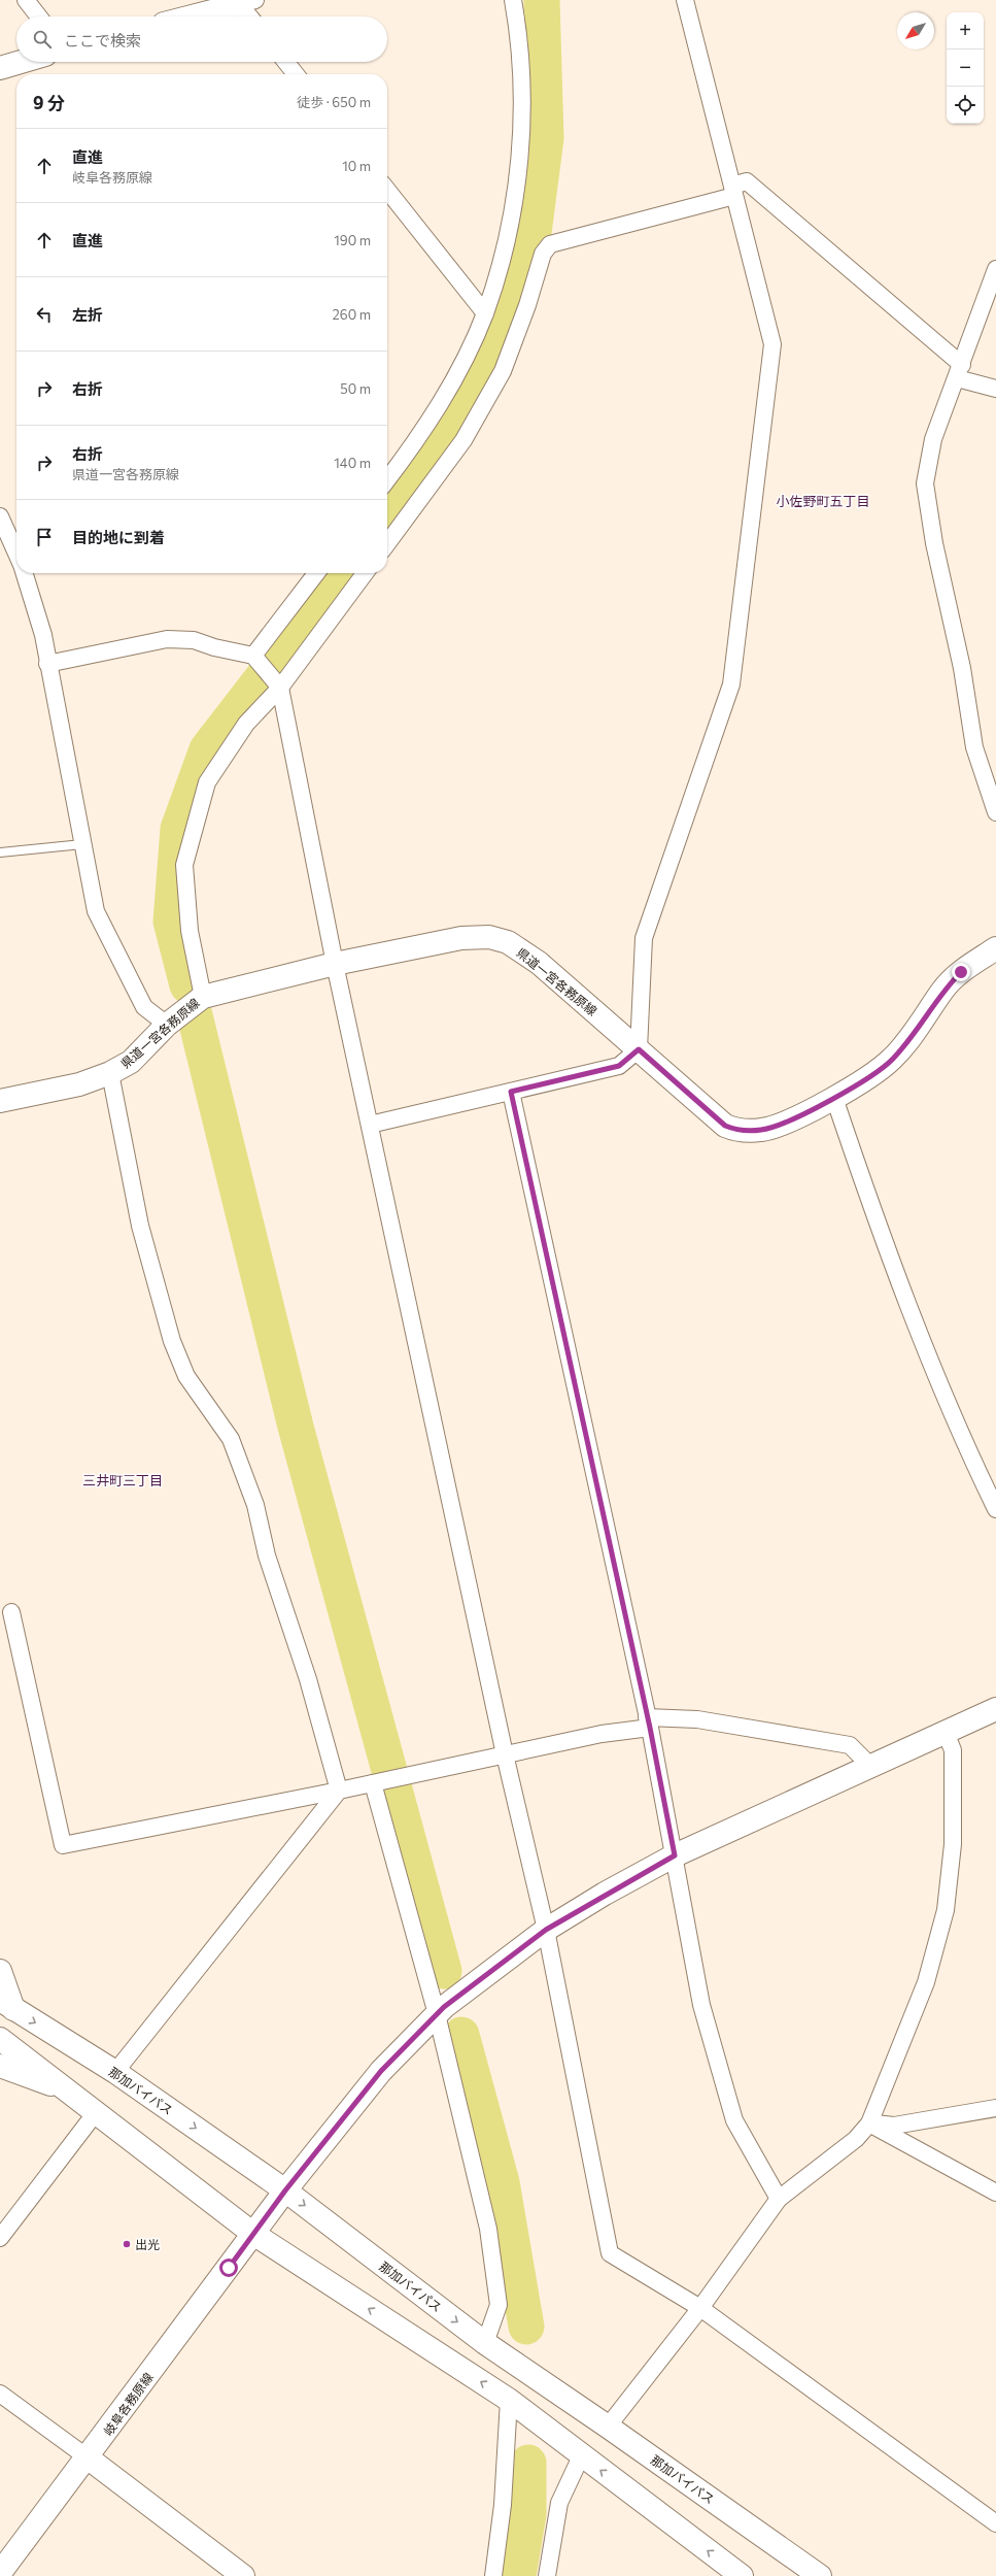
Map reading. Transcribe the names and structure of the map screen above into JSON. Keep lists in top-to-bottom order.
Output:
{
  "streets": {
    "main road": ["県道一宮各務原線", "那加バイパス", "岐阜各務原線"]
  },
  "crossings": [
    ["那加バイパス", "岐阜各務原線"]
  ],
  "districts": ["小佐野町五丁目", "三井町三丁目"],
  "places": ["出光"],
  "north": "bottom left",
  "page": {
    "map_buttons": ["+", "−"],
    "search": "ここで検索",
    "heading": ["9 分", "徒歩 · 650 m"],
    "list": [
      ["直進", "岐阜各務原線", "10 m"],
      ["直進", "190 m"],
      ["左折", "260 m"],
      ["右折", "50 m"],
      ["右折", "県道一宮各務原線", "140 m"],
      "目的地に到着"
    ]
  }
}
